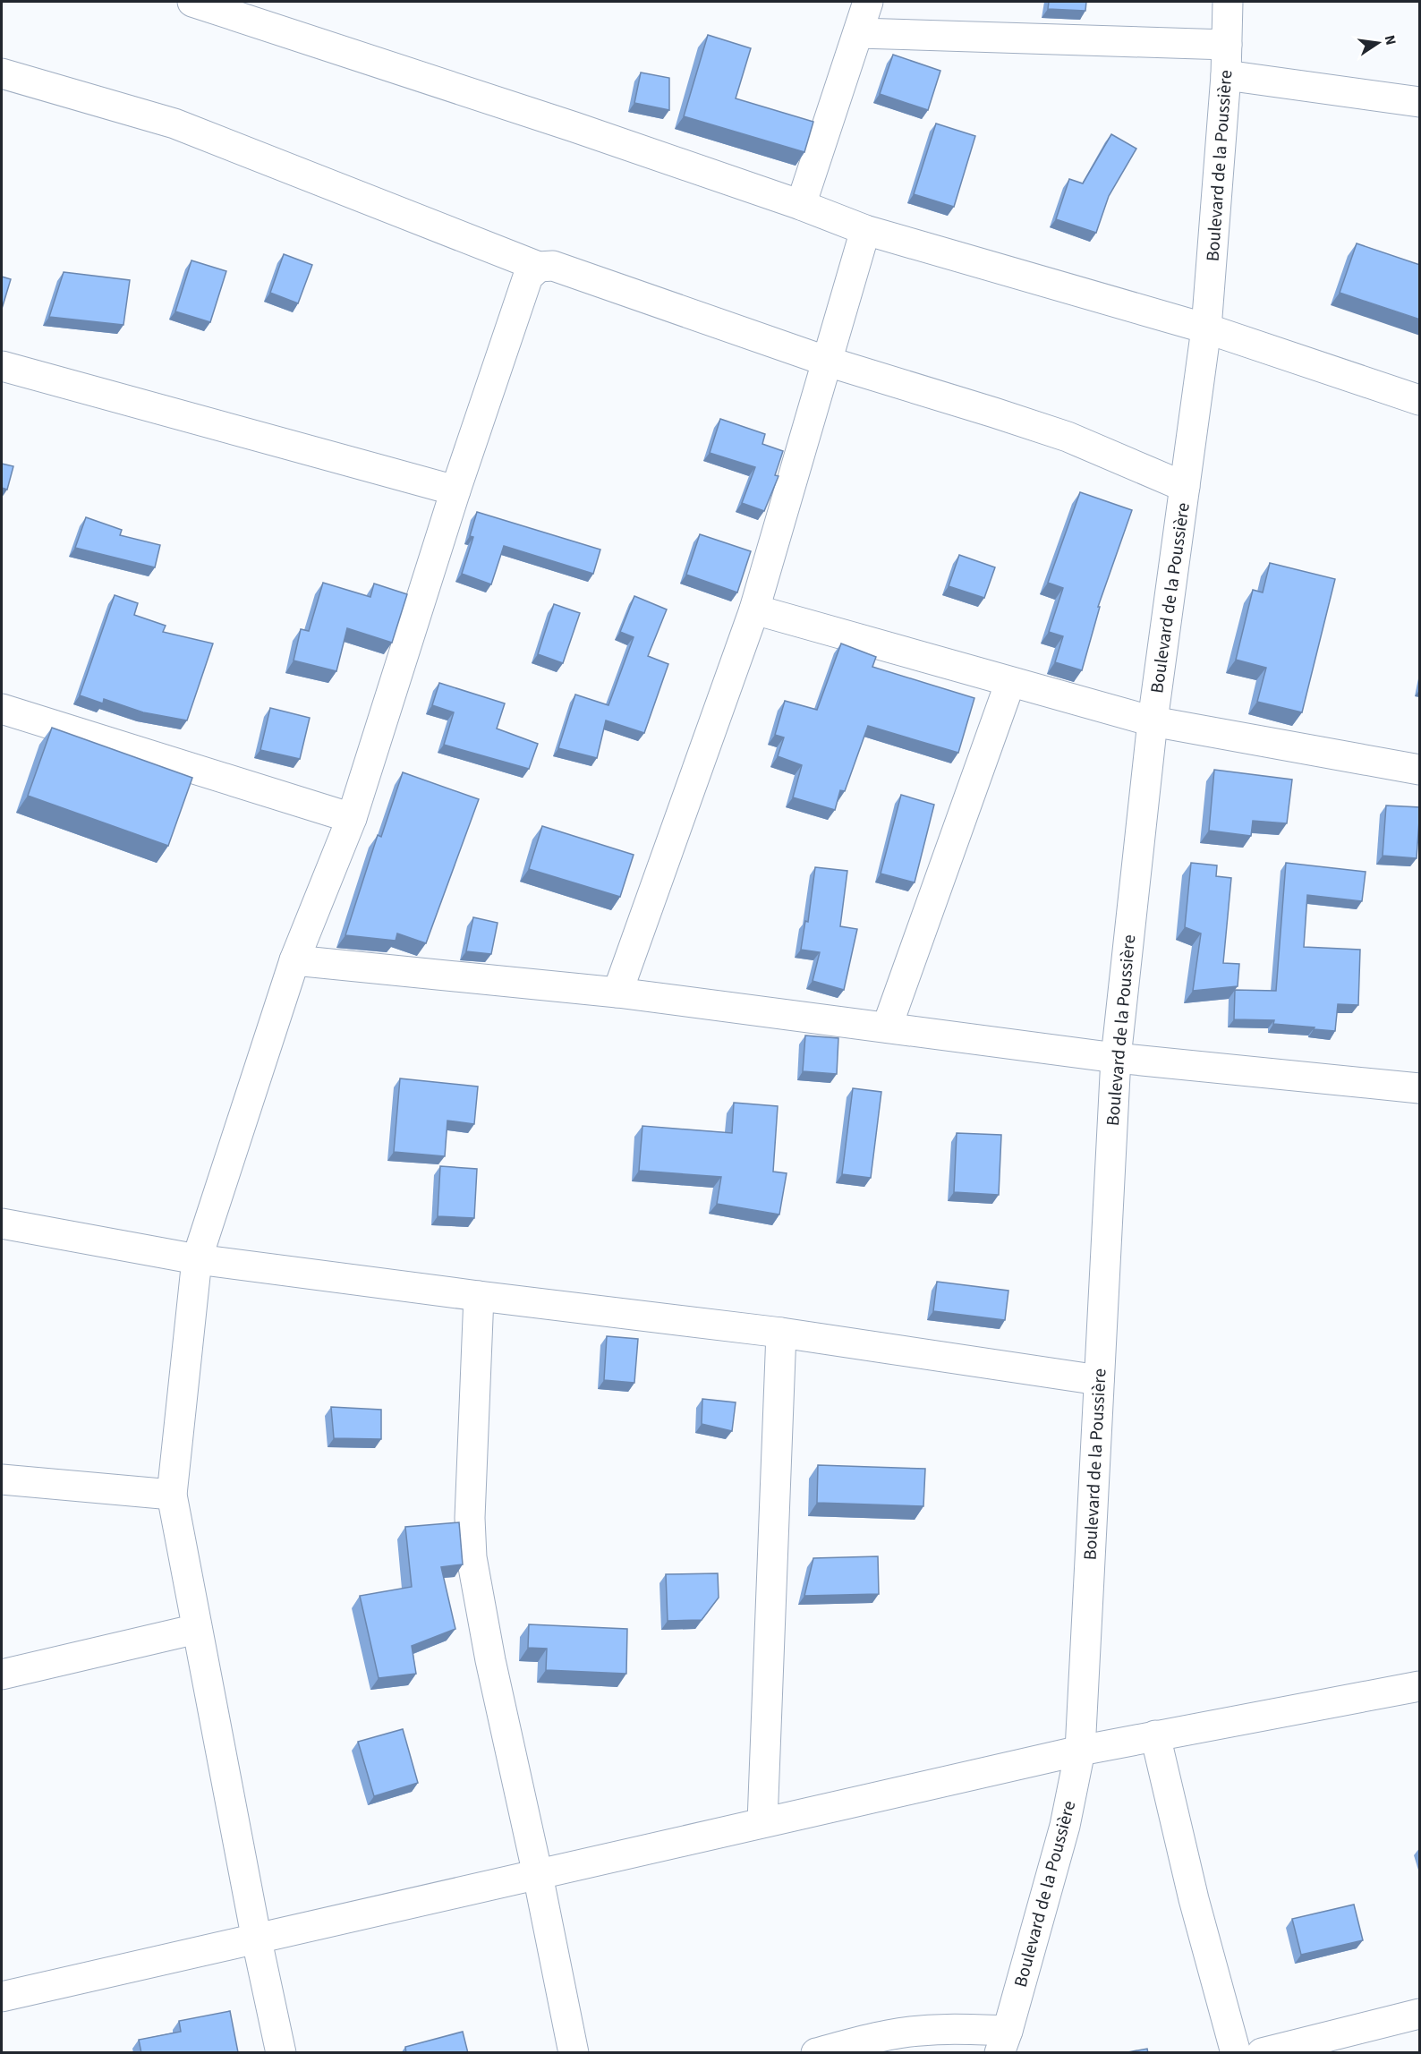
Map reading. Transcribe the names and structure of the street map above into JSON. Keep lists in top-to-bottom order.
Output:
{
  "streets": {
    "street": ["Boulevard de la Poussière"]
  },
  "north": "right"
}
